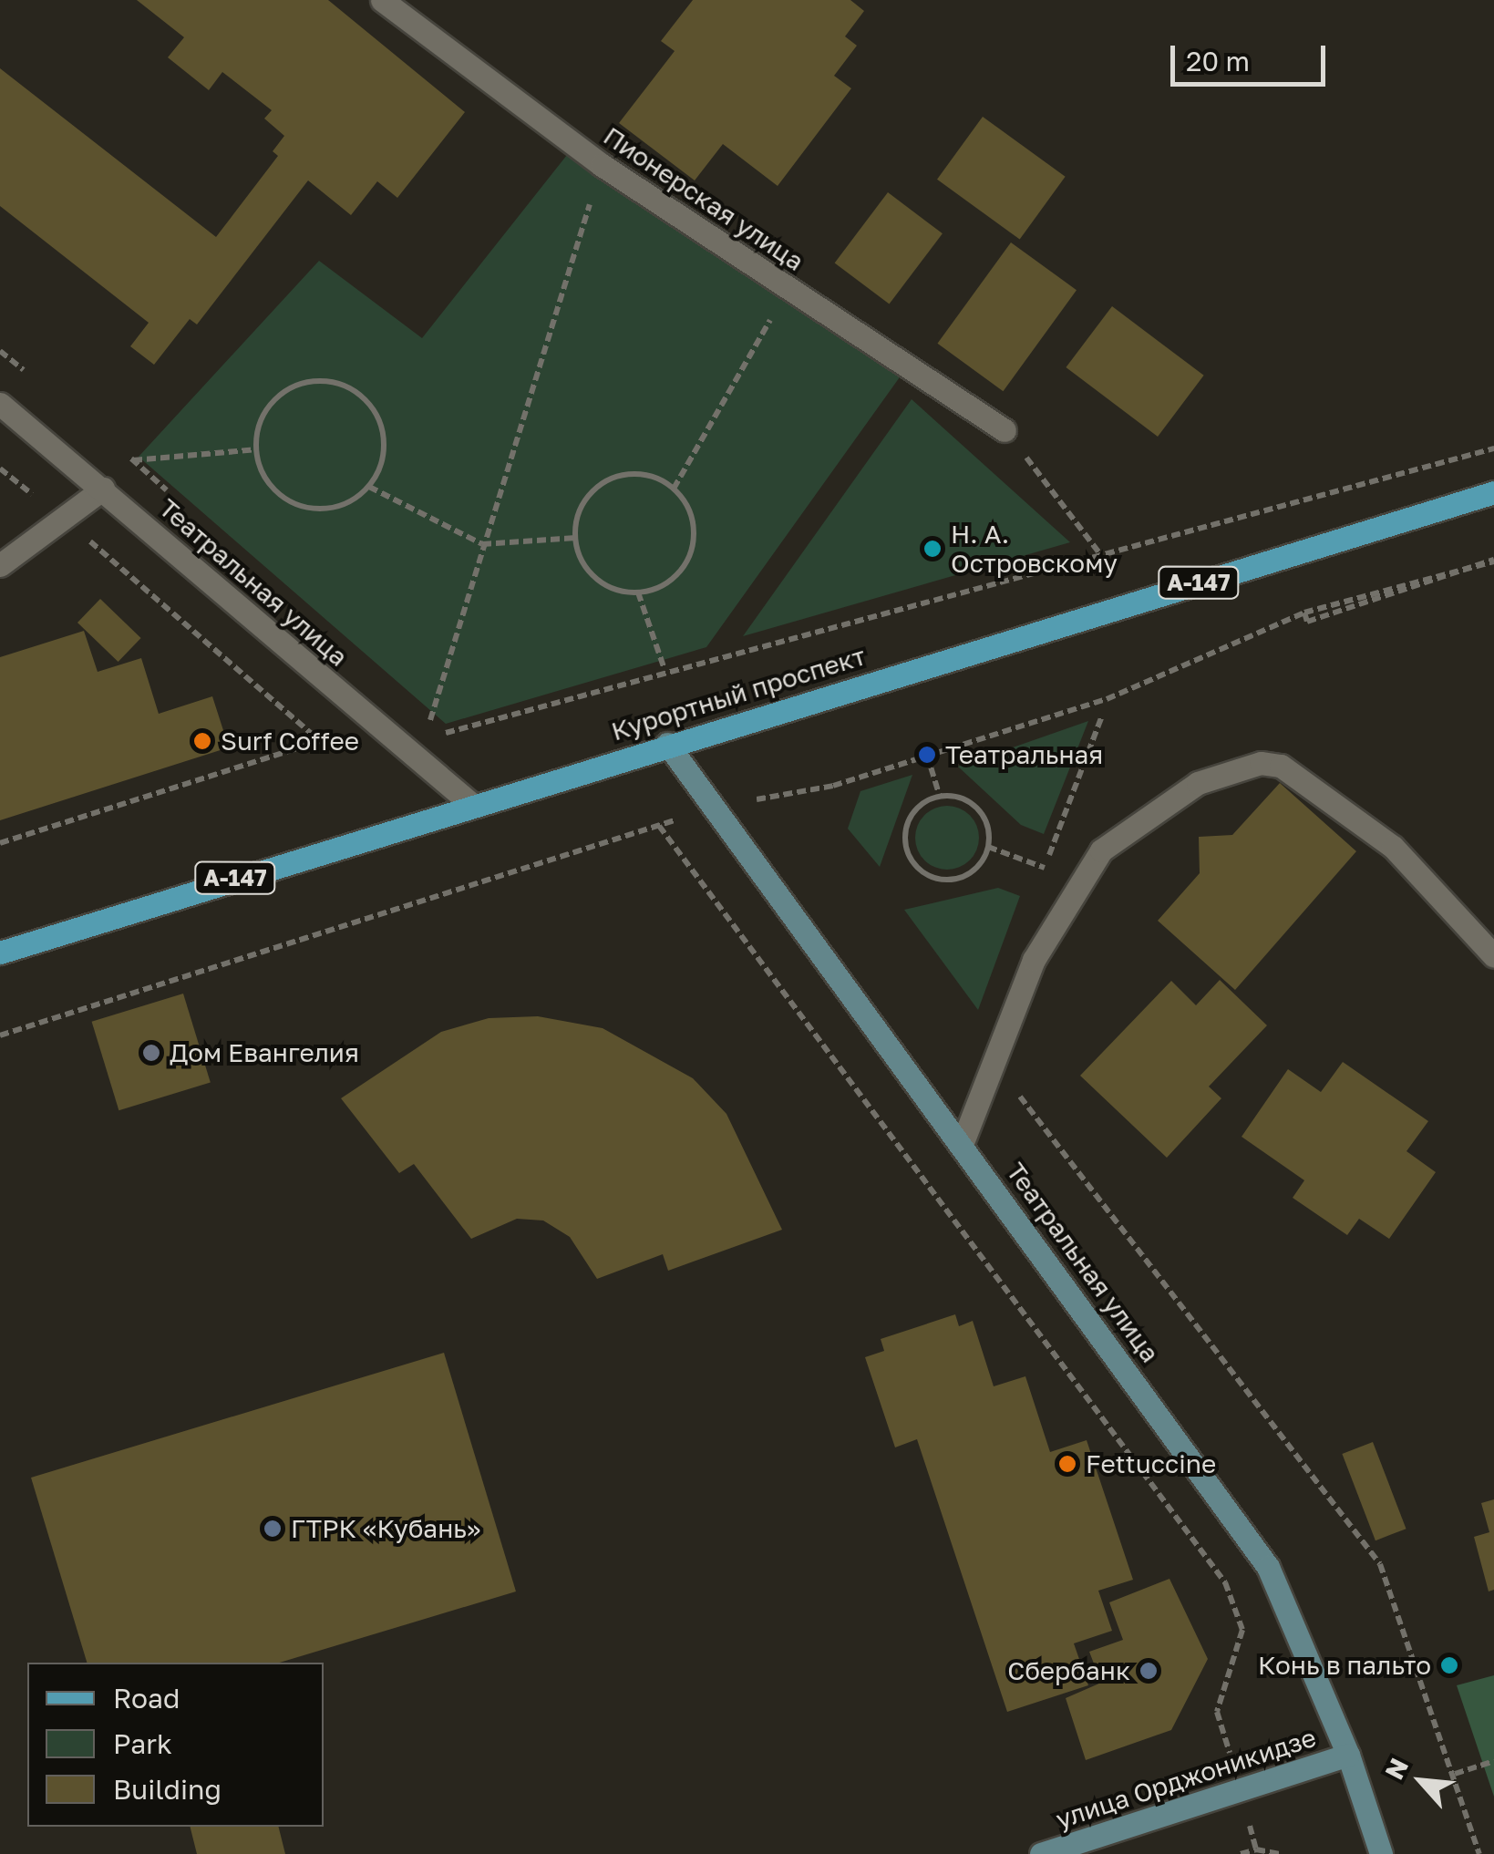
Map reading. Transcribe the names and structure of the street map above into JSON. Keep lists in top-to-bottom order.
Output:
{
  "streets": {
    "main road": [
      "Театральная улица",
      "А-147",
      "Курортный проспект",
      "улица Орджоникидзе"
    ],
    "street": ["Пионерская улица"]
  },
  "crossings": [
    ["Театральная улица", "Курортный проспект"],
    ["Театральная улица", "улица Орджоникидзе"]
  ],
  "places": [
    "Н. А. Островскому",
    "Surf Coffee",
    "Театральная",
    "Дом Евангелия",
    "Fettuccine",
    "ГТРК «Кубань»",
    "Конь в пальто",
    "Сбербанк"
  ],
  "legend": ["Road", "Park", "Building"],
  "scale_bar": "20 m",
  "north": "top left"
}
